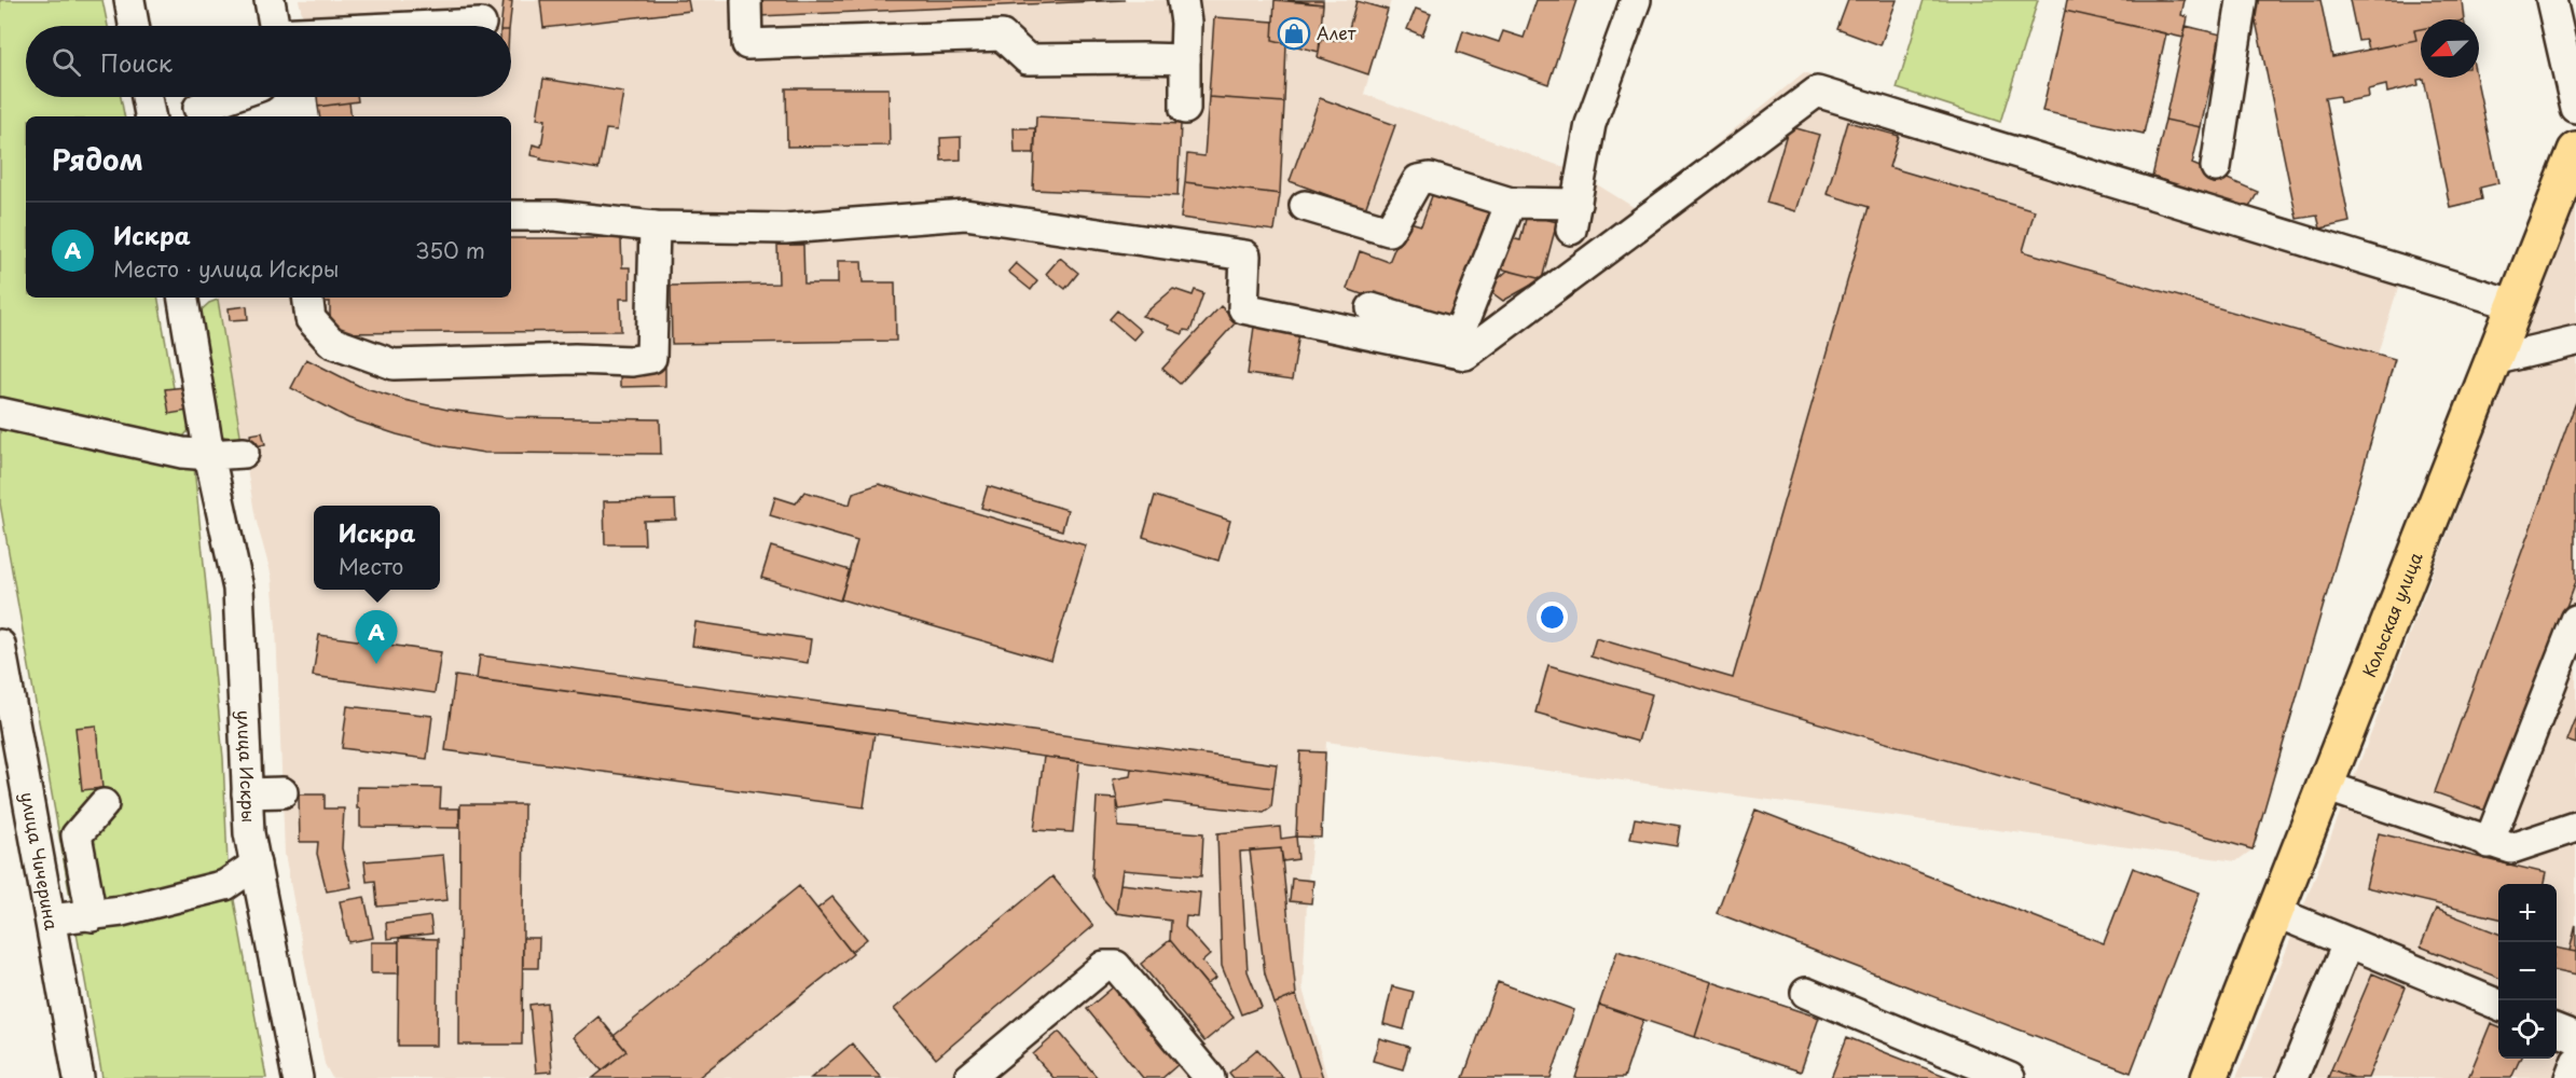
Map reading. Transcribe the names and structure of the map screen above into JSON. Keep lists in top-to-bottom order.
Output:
{
  "streets": {
    "main road": ["Кольская улица"],
    "street": ["улица Искры", "улица Чичерина"]
  },
  "places": {
    "shop": ["Алет"]
  },
  "north": "bottom left",
  "page": {
    "search": "Поиск",
    "heading": "Рядом",
    "list": [
      {
        "mark": "A",
        "name": "Искра",
        "note": "Место · улица Искры",
        "value": "350 m"
      }
    ],
    "popup": ["Искра", "Место"],
    "pins": "A",
    "map_buttons": ["+", "−"]
  }
}
